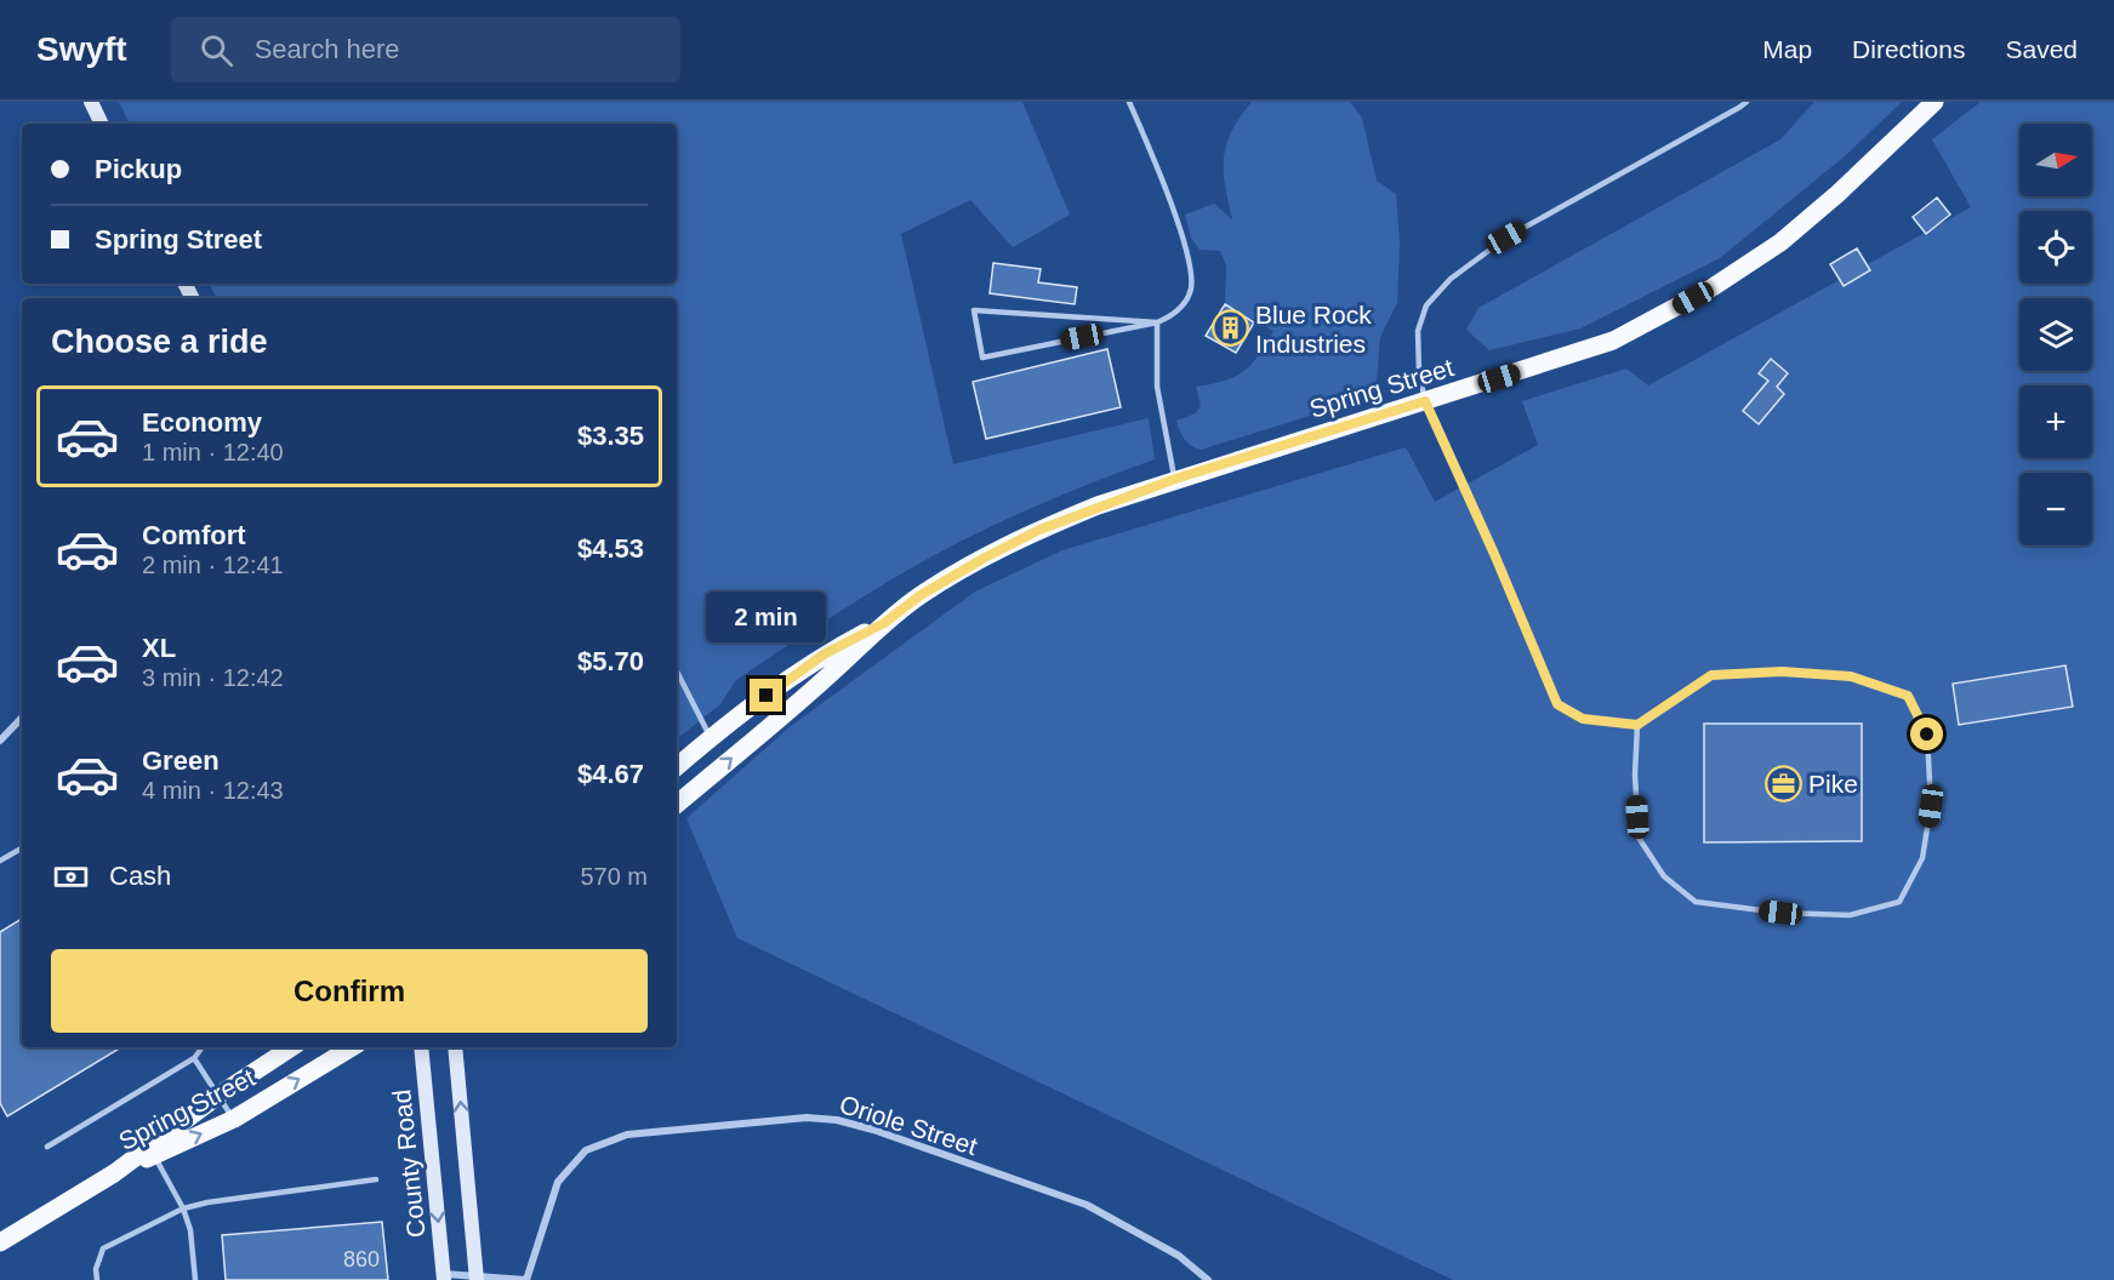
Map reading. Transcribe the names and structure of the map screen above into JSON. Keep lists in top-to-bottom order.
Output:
{
  "streets": {
    "main road": ["Spring Street", "County Road"],
    "street": ["Oriole Street"]
  },
  "places": {
    "building": ["Blue Rock Industries"],
    "office": ["Pike"]
  },
  "house_numbers": ["860"],
  "north": "right",
  "page": {
    "header": "Swyft",
    "search": "Search here",
    "nav": ["Map", "Directions", "Saved"],
    "map_buttons": ["+", "−"],
    "banner": ["Pickup", "Spring Street"],
    "heading": "Choose a ride",
    "list": [
      {
        "name": "Economy",
        "note": "1 min · 12:40",
        "value": "$3.35"
      },
      {
        "name": "Comfort",
        "note": "2 min · 12:41",
        "value": "$4.53"
      },
      {
        "name": "XL",
        "note": "3 min · 12:42",
        "value": "$5.70"
      },
      {
        "name": "Green",
        "note": "4 min · 12:43",
        "value": "$4.67"
      }
    ],
    "bubble": "2 min",
    "pay": ["Cash", "570 m"],
    "buttons": "Confirm"
  }
}
